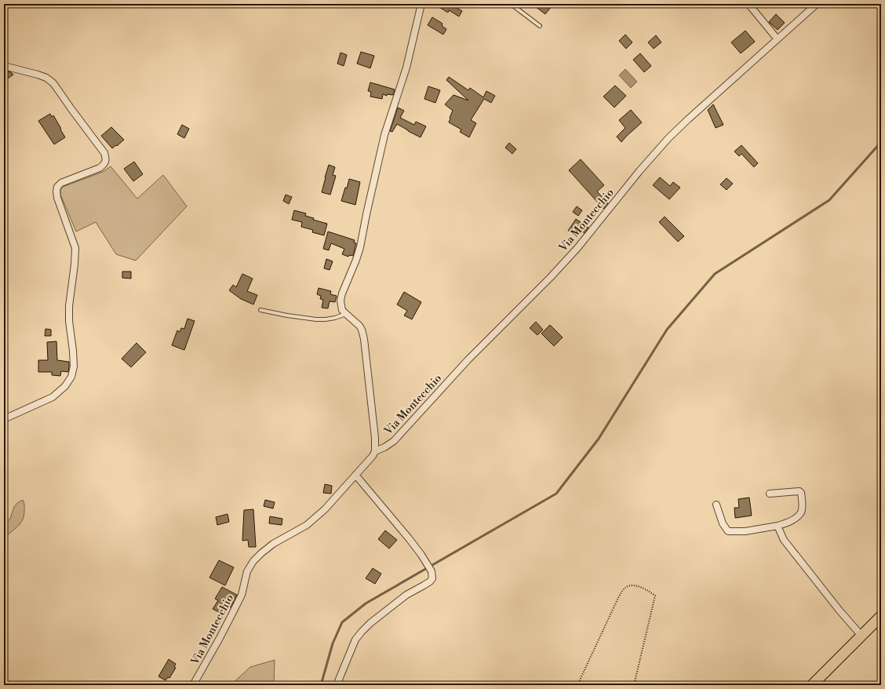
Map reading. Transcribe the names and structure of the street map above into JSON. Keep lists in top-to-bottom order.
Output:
{
  "streets": {
    "street": ["Via Montecchio"]
  }
}
